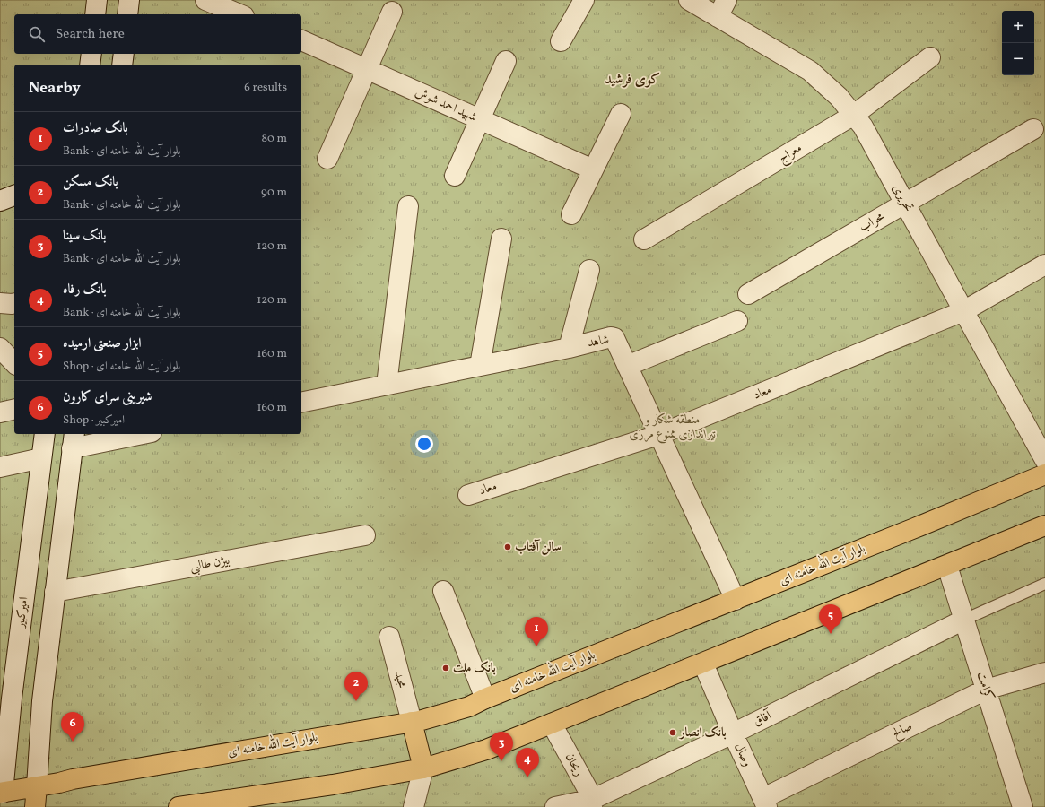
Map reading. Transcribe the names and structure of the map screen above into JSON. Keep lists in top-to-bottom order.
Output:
{
  "streets": {
    "main road": ["بلوار آیت الله خامنه ای"],
    "street": [
      "شهید احمد شوش",
      "معراج",
      "تحریری",
      "محراب",
      "شاهد",
      "معاد",
      "بیژن طالبی",
      "امیرکبیر",
      "مجید",
      "کرامت",
      "آفاق",
      "صالح",
      "وصال",
      "ریحان"
    ]
  },
  "crossings": [
    ["معراج", "تحریری"],
    ["تحریری", "محراب"],
    ["تحریری", "معاد"],
    ["شاهد", "معاد"],
    ["شاهد", "بلوار آیت الله خامنه ای"],
    ["بلوار آیت الله خامنه ای", "امیرکبیر"],
    ["بلوار آیت الله خامنه ای", "مجید"],
    ["کرامت", "آفاق"],
    ["کرامت", "صالح"],
    ["آفاق", "وصال"],
    ["آفاق", "ریحان"],
    ["صالح", "وصال"]
  ],
  "districts": ["کوی فرشید"],
  "parks": ["منطقه شکار و تیراندازی ممنوع مرزی"],
  "places": ["سالن آفتاب", "بانک ملت", "بانک انصار"],
  "page": {
    "map_buttons": ["+", "−"],
    "search": "Search here",
    "heading": ["Nearby", "6 results"],
    "list": [
      {
        "mark": "1",
        "name": "بانک صادرات",
        "note": "Bank · بلوار آیت الله خامنه ای",
        "value": "80 m"
      },
      {
        "mark": "2",
        "name": "بانک مسکن",
        "note": "Bank · بلوار آیت الله خامنه ای",
        "value": "90 m"
      },
      {
        "mark": "3",
        "name": "بانک سینا",
        "note": "Bank · بلوار آیت الله خامنه ای",
        "value": "120 m"
      },
      {
        "mark": "4",
        "name": "بانک رفاه",
        "note": "Bank · بلوار آیت الله خامنه ای",
        "value": "120 m"
      },
      {
        "mark": "5",
        "name": "ابزار صنعتی ارمیده",
        "note": "Shop · بلوار آیت الله خامنه ای",
        "value": "160 m"
      },
      {
        "mark": "6",
        "name": "شیرینی سرای کارون",
        "note": "Shop · امیرکبیر",
        "value": "160 m"
      }
    ],
    "pins": [
      "5",
      "1",
      "2",
      "6",
      "3",
      "4"
    ]
  }
}
